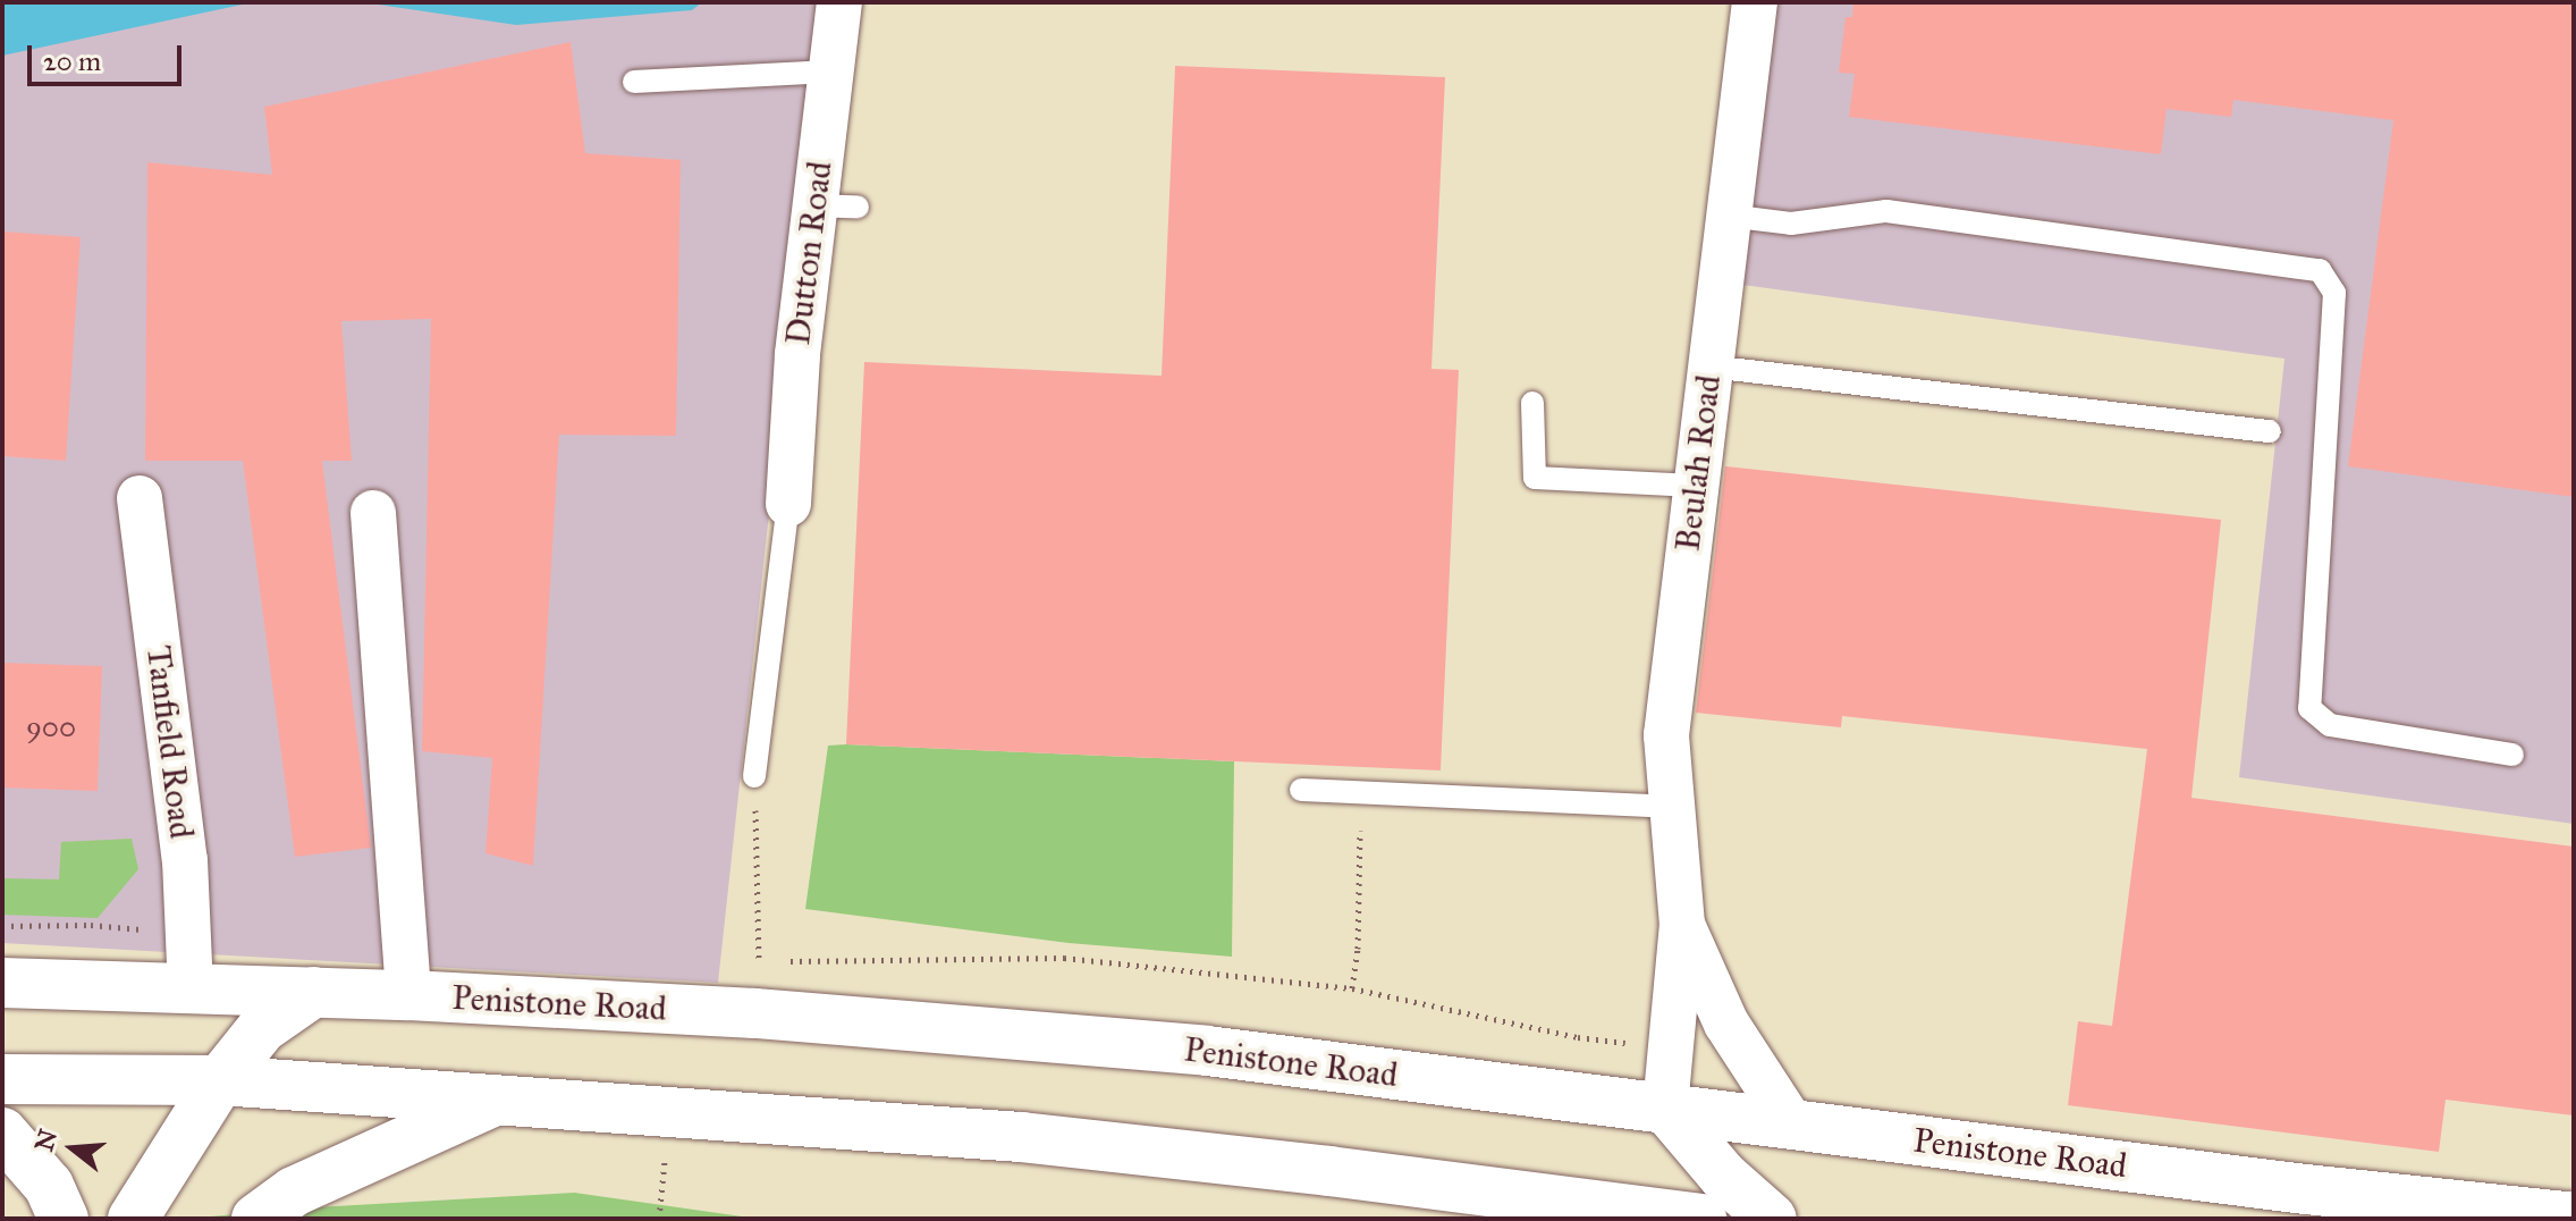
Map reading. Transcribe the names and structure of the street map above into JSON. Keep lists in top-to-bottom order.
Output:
{
  "streets": {
    "main road": ["Penistone Road"],
    "street": ["Dutton Road", "Beulah Road", "Tanfield Road"]
  },
  "crossings": [
    ["Beulah Road", "Penistone Road"],
    ["Tanfield Road", "Penistone Road"]
  ],
  "house_numbers": ["900"],
  "scale_bar": "20 m",
  "north": "left"
}
